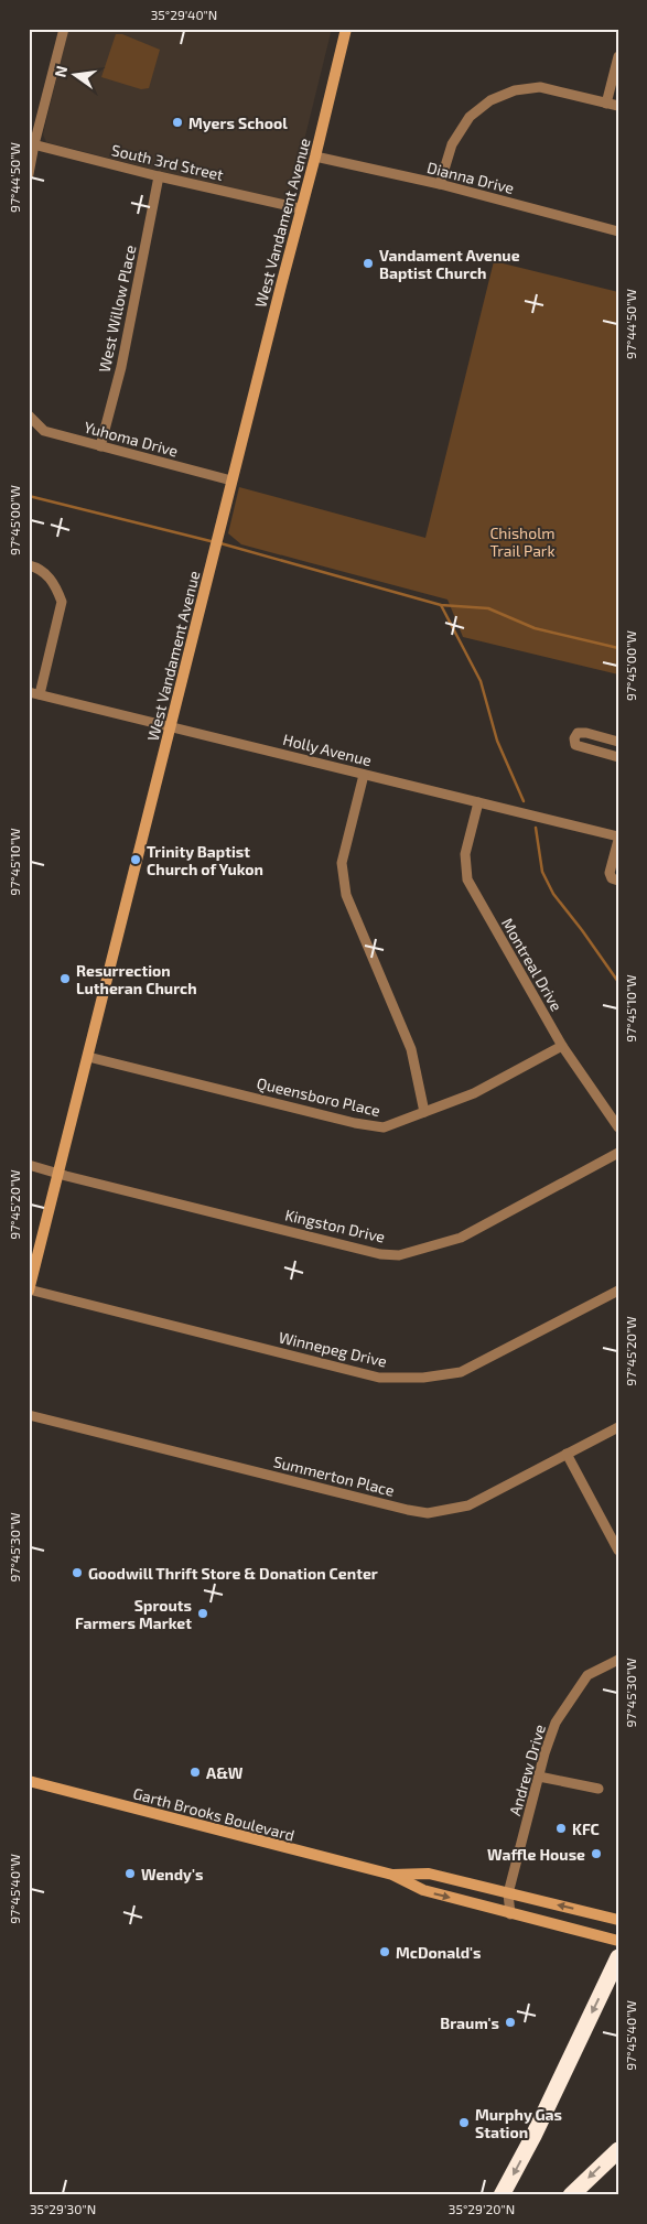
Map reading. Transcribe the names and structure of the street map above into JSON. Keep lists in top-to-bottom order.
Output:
{
  "streets": {
    "street": [
      "South 3rd Street",
      "Dianna Drive",
      "West Vandament Avenue",
      "West Willow Place",
      "Yuhoma Drive",
      "Holly Avenue",
      "Montreal Drive",
      "Queensboro Place",
      "Kingston Drive",
      "Winnepeg Drive",
      "Summerton Place",
      "Andrew Drive",
      "Garth Brooks Boulevard"
    ]
  },
  "crossings": [
    ["South 3rd Street", "West Vandament Avenue"],
    ["South 3rd Street", "West Willow Place"],
    ["Dianna Drive", "West Vandament Avenue"],
    ["West Vandament Avenue", "Yuhoma Drive"],
    ["West Vandament Avenue", "Holly Avenue"],
    ["West Vandament Avenue", "Queensboro Place"],
    ["West Vandament Avenue", "Kingston Drive"],
    ["West Vandament Avenue", "Winnepeg Drive"],
    ["West Willow Place", "Yuhoma Drive"],
    ["Holly Avenue", "Montreal Drive"],
    ["Montreal Drive", "Queensboro Place"],
    ["Andrew Drive", "Garth Brooks Boulevard"]
  ],
  "parks": ["Chisholm Trail Park"],
  "places": [
    "Myers School",
    "Vandament Avenue Baptist Church",
    "Trinity Baptist Church of Yukon",
    "Resurrection Lutheran Church",
    "Goodwill Thrift Store & Donation Center",
    "Sprouts Farmers Market",
    "A&W",
    "KFC",
    "Waffle House",
    "Wendy's",
    "McDonald's",
    "Braum's",
    "Murphy Gas Station"
  ],
  "north": "left",
  "coordinates": [
    "35°29'40\"N",
    "97°44'50\"W",
    "97°45'00\"W",
    "97°45'10\"W",
    "97°45'20\"W",
    "97°45'30\"W",
    "97°45'40\"W",
    "35°29'30\"N",
    "35°29'20\"N"
  ]
}
